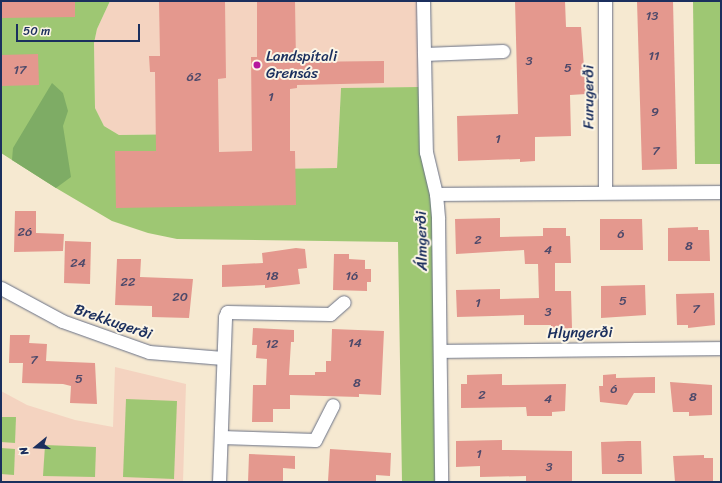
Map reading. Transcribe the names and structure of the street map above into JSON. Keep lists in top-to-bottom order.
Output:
{
  "streets": {
    "street": [
      "Furugerði",
      "Álmgerði",
      "Brekkugerði",
      "Hlyngerði"
    ]
  },
  "crossings": [
    ["Álmgerði", "Hlyngerði"]
  ],
  "places": ["Landspítali Grensás"],
  "house_numbers": [
    "13",
    "11",
    "3",
    "5",
    "17",
    "62",
    "1",
    "9",
    "1",
    "7",
    "26",
    "6",
    "2",
    "8",
    "4",
    "24",
    "18",
    "16",
    "22",
    "20",
    "5",
    "1",
    "7",
    "3",
    "14",
    "12",
    "7",
    "5",
    "8",
    "6",
    "2",
    "8",
    "4",
    "1",
    "5",
    "3"
  ],
  "scale_bar": "50 m",
  "north": "left"
}
